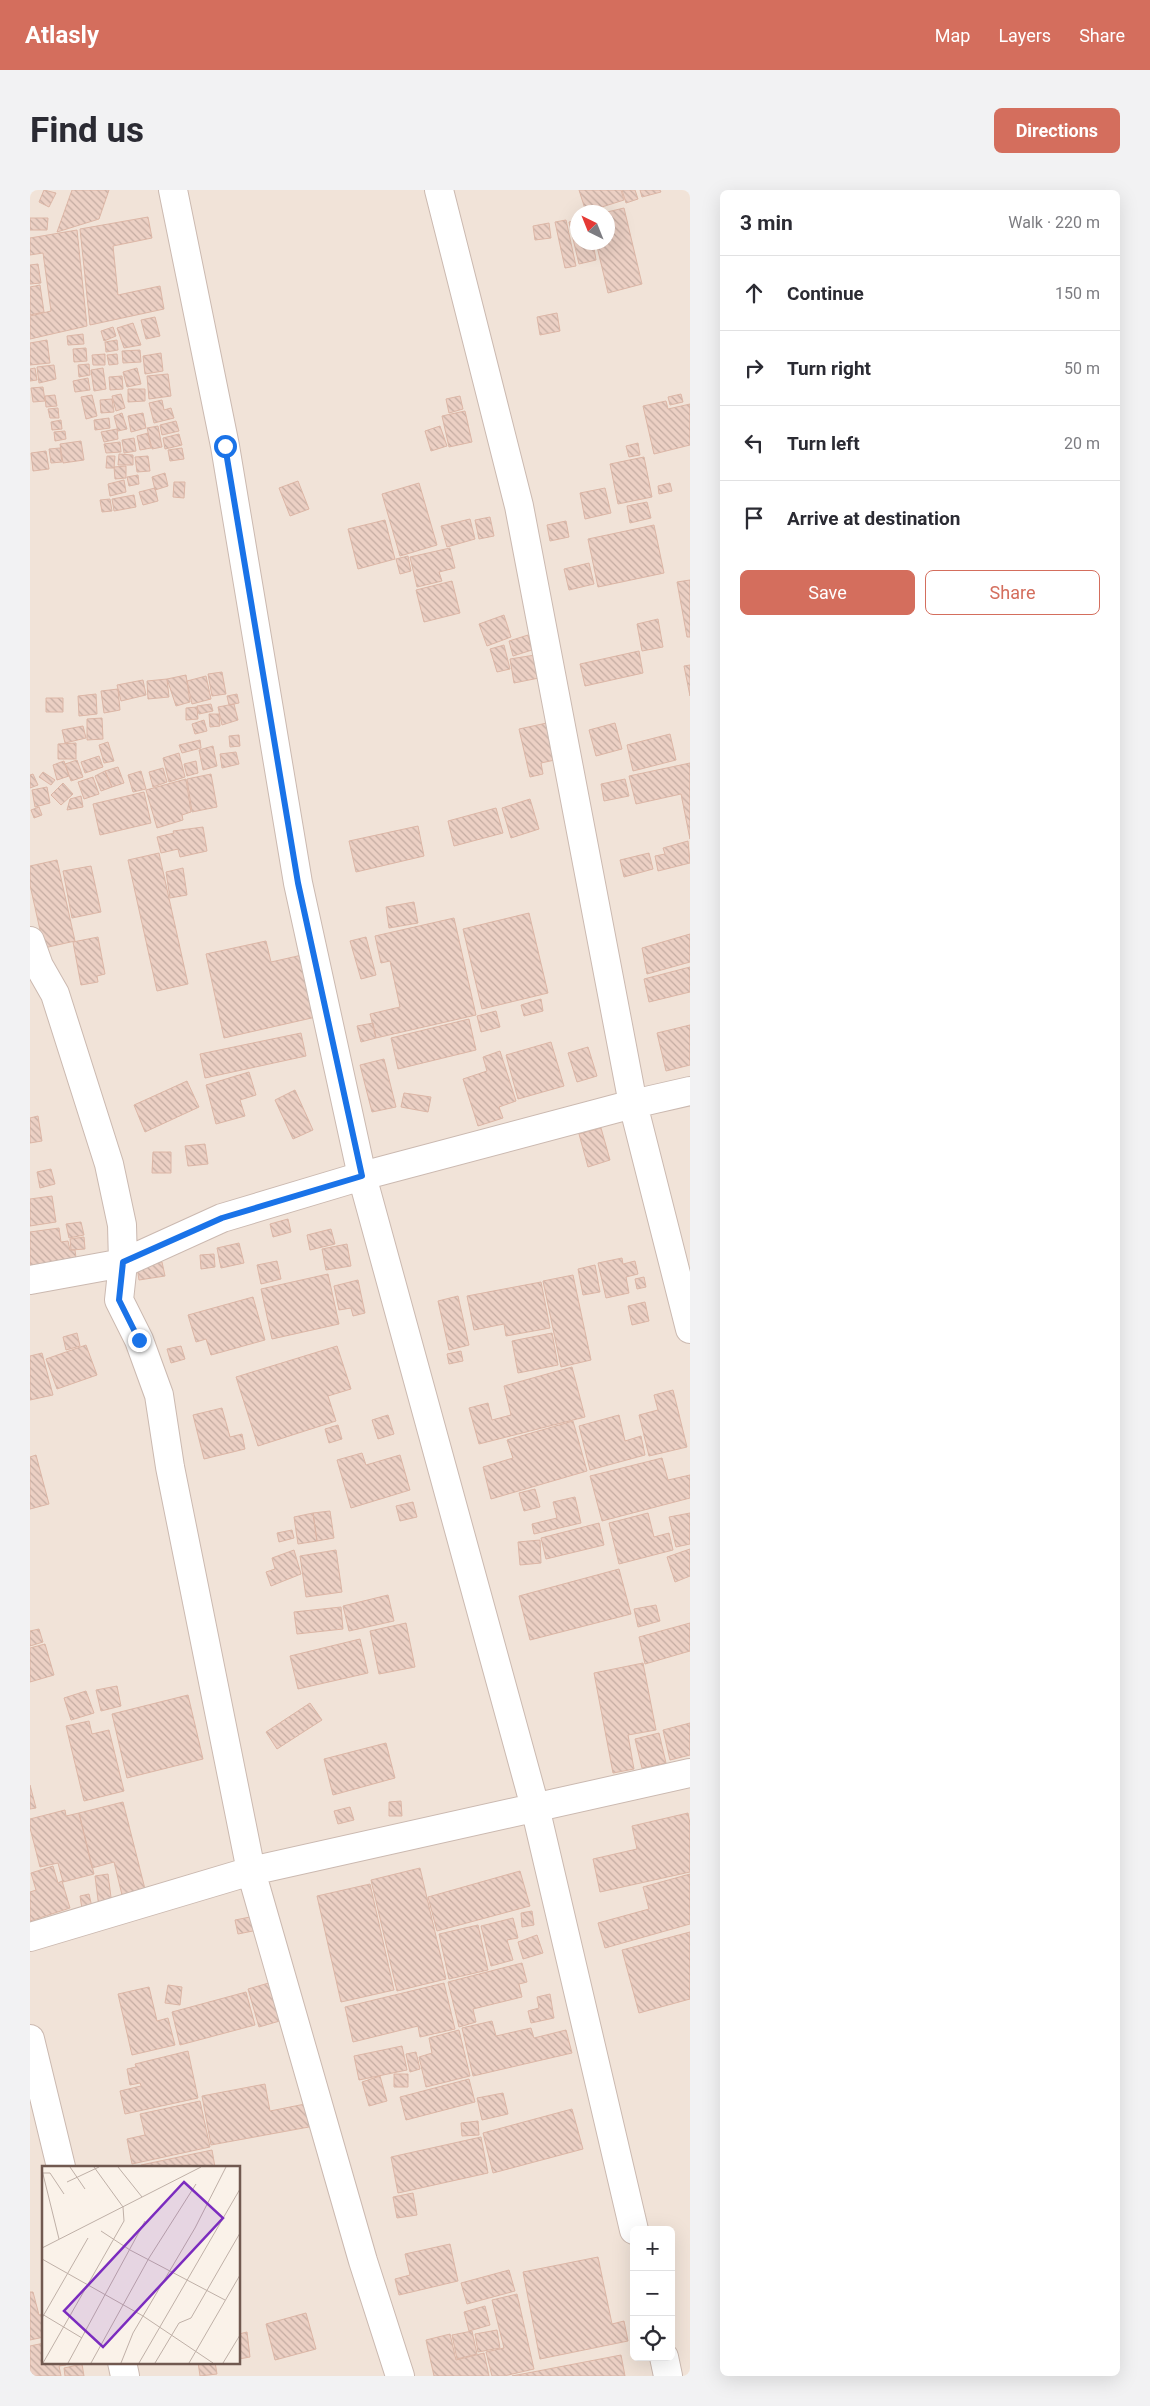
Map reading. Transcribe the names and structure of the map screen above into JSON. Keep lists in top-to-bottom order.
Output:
{
  "north": "top left",
  "page": {
    "header": "Atlasly",
    "nav": ["Map", "Layers", "Share"],
    "buttons": [
      "Directions",
      ["Save", "Share"]
    ],
    "title": "Find us",
    "heading": ["3 min", "Walk · 220 m"],
    "list": [
      ["Continue", "150 m"],
      ["Turn right", "50 m"],
      ["Turn left", "20 m"],
      "Arrive at destination"
    ],
    "map_buttons": ["+", "−"]
  }
}
